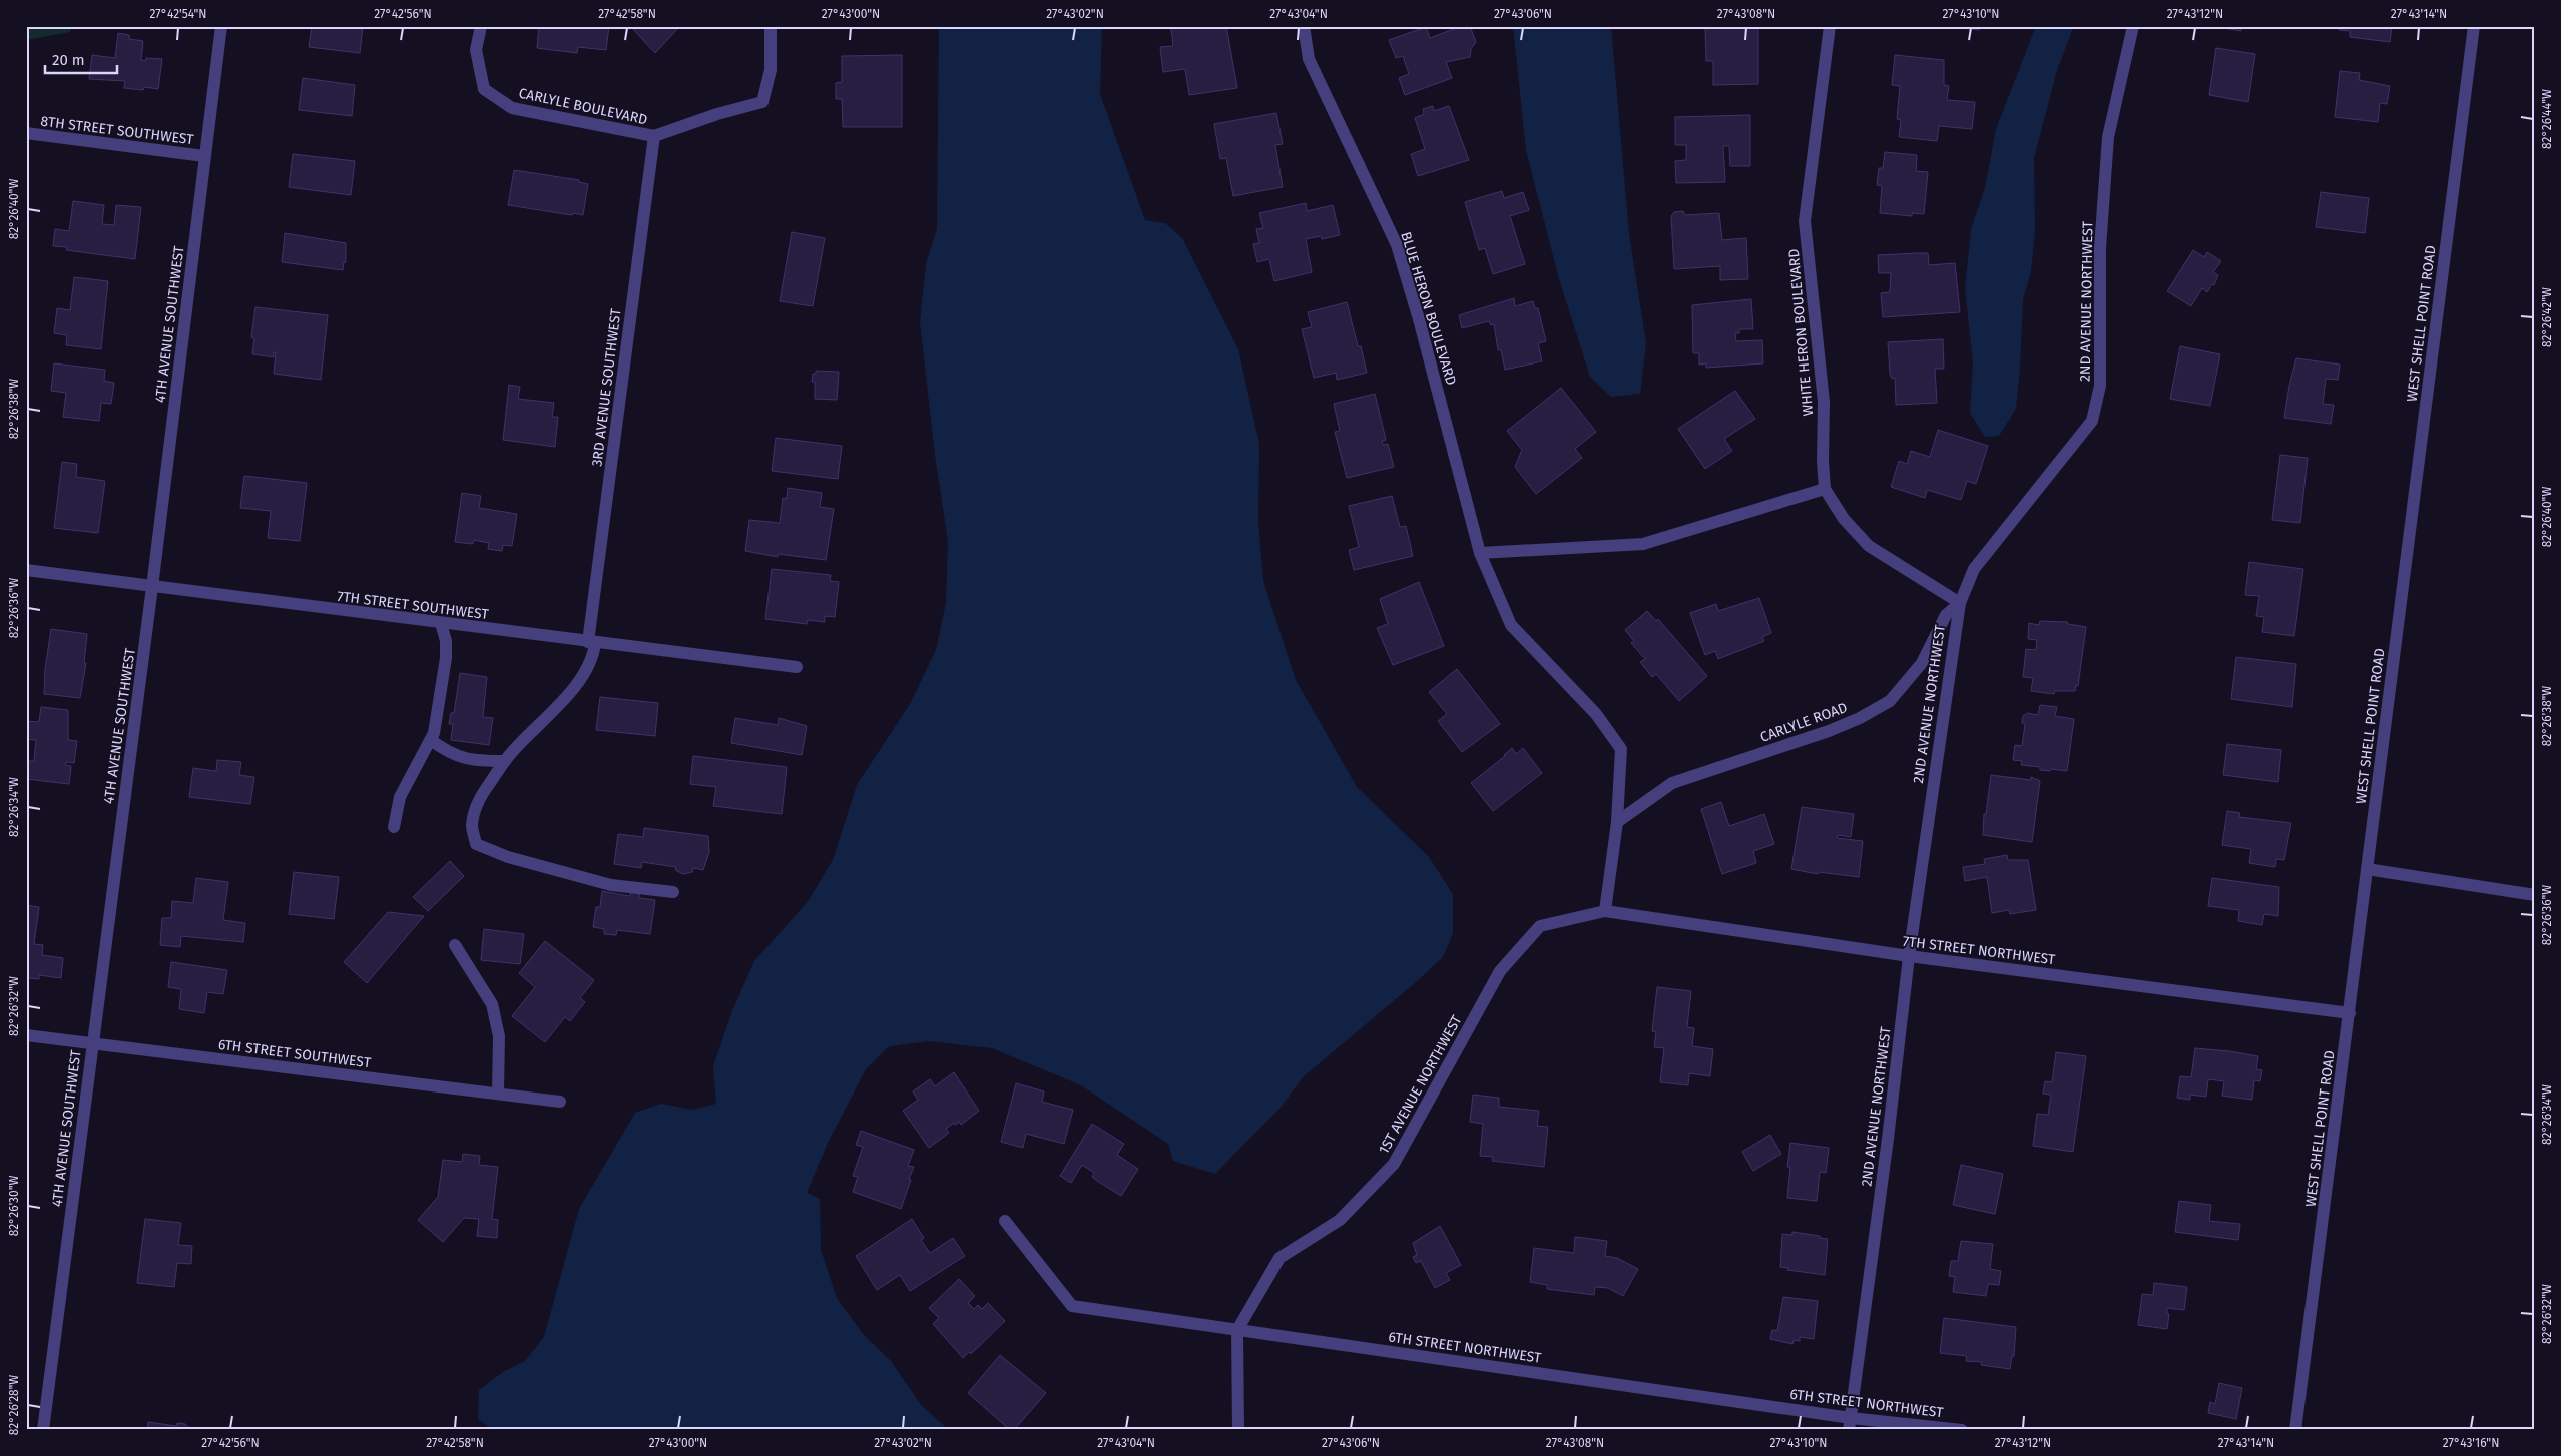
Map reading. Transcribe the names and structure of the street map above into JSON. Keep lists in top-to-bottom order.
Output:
{
  "streets": {
    "street": [
      "CARLYLE BOULEVARD",
      "8TH STREET SOUTHWEST",
      "2ND AVENUE NORTHWEST",
      "BLUE HERON BOULEVARD",
      "WEST SHELL POINT ROAD",
      "4TH AVENUE SOUTHWEST",
      "WHITE HERON BOULEVARD",
      "3RD AVENUE SOUTHWEST",
      "7TH STREET SOUTHWEST",
      "CARLYLE ROAD",
      "7TH STREET NORTHWEST",
      "6TH STREET SOUTHWEST",
      "1ST AVENUE NORTHWEST",
      "6TH STREET NORTHWEST"
    ]
  },
  "crossings": [
    ["CARLYLE BOULEVARD", "3RD AVENUE SOUTHWEST"],
    ["8TH STREET SOUTHWEST", "4TH AVENUE SOUTHWEST"],
    ["2ND AVENUE NORTHWEST", "WHITE HERON BOULEVARD"],
    ["2ND AVENUE NORTHWEST", "CARLYLE ROAD"],
    ["2ND AVENUE NORTHWEST", "7TH STREET NORTHWEST"],
    ["2ND AVENUE NORTHWEST", "6TH STREET NORTHWEST"],
    ["BLUE HERON BOULEVARD", "CARLYLE ROAD"],
    ["BLUE HERON BOULEVARD", "7TH STREET NORTHWEST"],
    ["BLUE HERON BOULEVARD", "1ST AVENUE NORTHWEST"],
    ["WEST SHELL POINT ROAD", "7TH STREET NORTHWEST"],
    ["4TH AVENUE SOUTHWEST", "7TH STREET SOUTHWEST"],
    ["4TH AVENUE SOUTHWEST", "6TH STREET SOUTHWEST"],
    ["WHITE HERON BOULEVARD", "CARLYLE ROAD"],
    ["3RD AVENUE SOUTHWEST", "7TH STREET SOUTHWEST"],
    ["7TH STREET NORTHWEST", "1ST AVENUE NORTHWEST"],
    ["1ST AVENUE NORTHWEST", "6TH STREET NORTHWEST"]
  ],
  "scale_bar": "20 m",
  "coordinates": [
    "27°42'54\"N",
    "27°42'56\"N",
    "27°42'58\"N",
    "27°43'00\"N",
    "27°43'02\"N",
    "27°43'04\"N",
    "27°43'06\"N",
    "27°43'08\"N",
    "27°43'10\"N",
    "27°43'12\"N",
    "27°43'14\"N",
    "82°26'44\"W",
    "82°26'40\"W",
    "82°26'42\"W",
    "82°26'38\"W",
    "82°26'36\"W",
    "82°26'34\"W",
    "82°26'32\"W",
    "82°26'30\"W",
    "82°26'28\"W",
    "27°43'16\"N"
  ]
}
